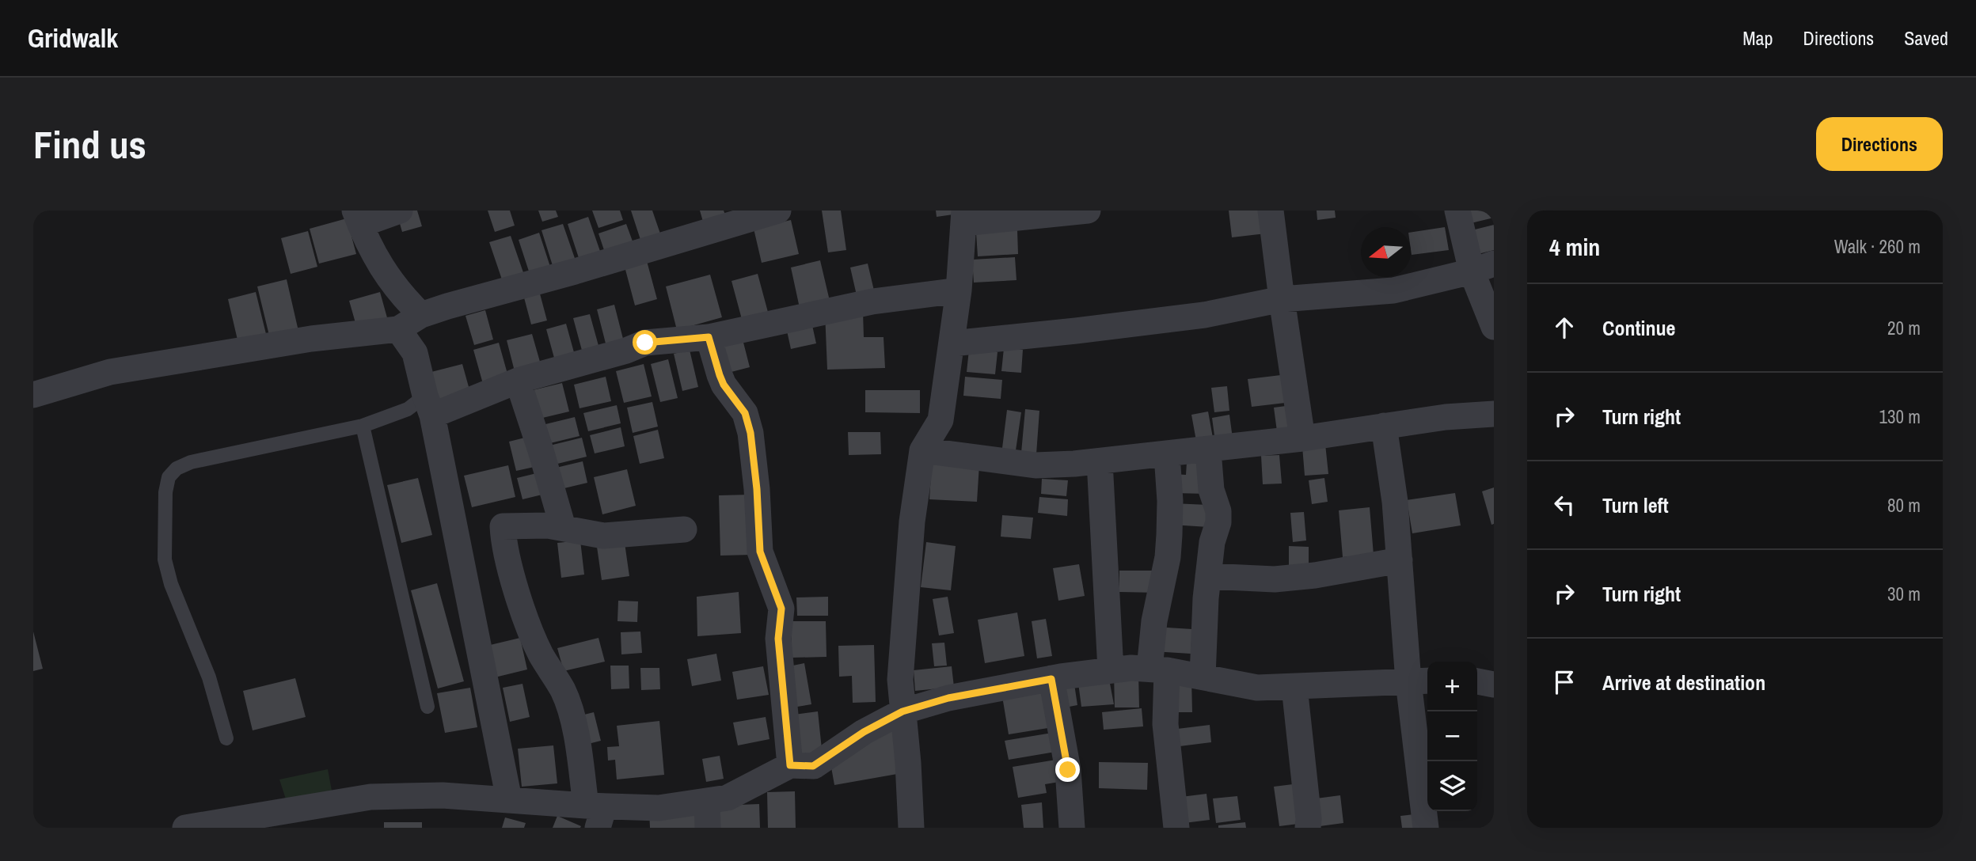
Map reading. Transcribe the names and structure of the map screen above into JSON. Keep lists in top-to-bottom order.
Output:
{
  "north": "left",
  "page": {
    "header": "Gridwalk",
    "nav": ["Map", "Directions", "Saved"],
    "buttons": "Directions",
    "title": "Find us",
    "heading": ["4 min", "Walk · 260 m"],
    "list": [
      ["Continue", "20 m"],
      ["Turn right", "130 m"],
      ["Turn left", "80 m"],
      ["Turn right", "30 m"],
      "Arrive at destination"
    ],
    "map_buttons": ["+", "−"]
  }
}
